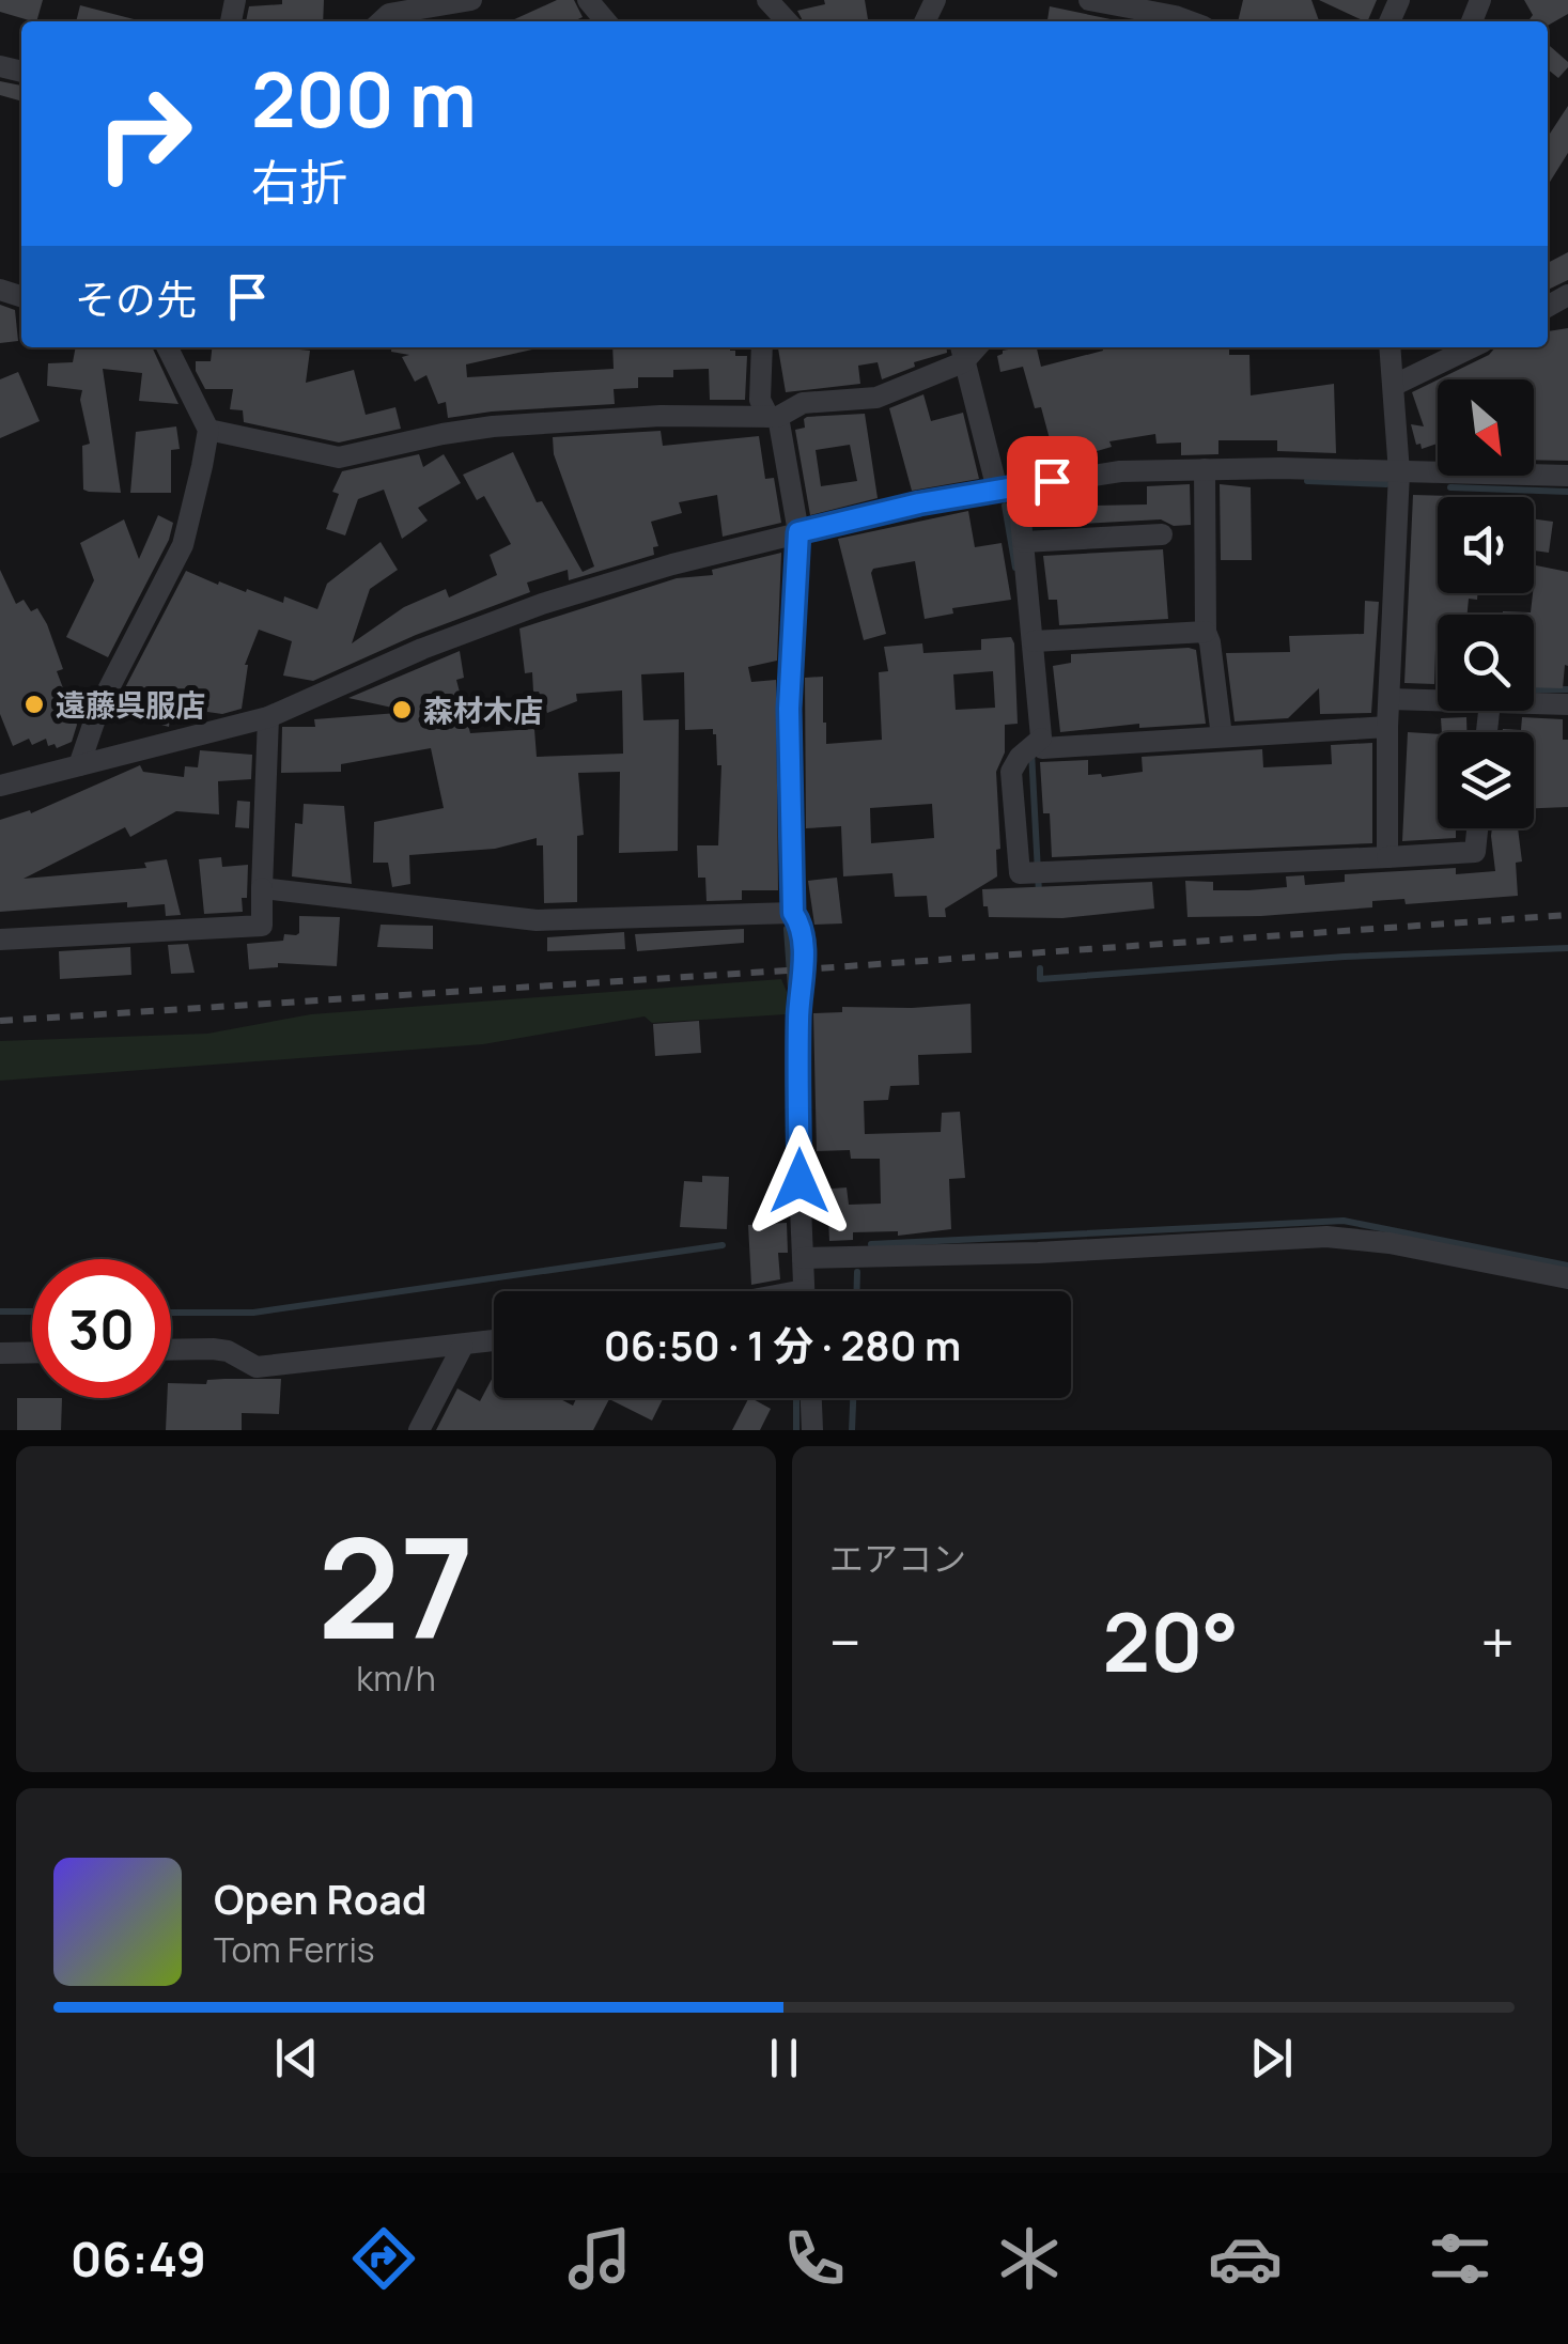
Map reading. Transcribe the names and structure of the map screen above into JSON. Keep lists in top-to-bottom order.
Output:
{
  "places": ["遠藤呉服店", "森材木店"],
  "north": "bottom right",
  "page": {
    "turn": ["200 m", "右折"],
    "then": "その先",
    "limit": "30",
    "trip": "06:50 · 1 分 · 280 m",
    "tile": [
      ["27", "km/h"],
      "エアコン"
    ],
    "heat": ["−", "20°", "+"],
    "song": ["Open Road", "Tom Ferris"],
    "tabs": "06:49"
  }
}
